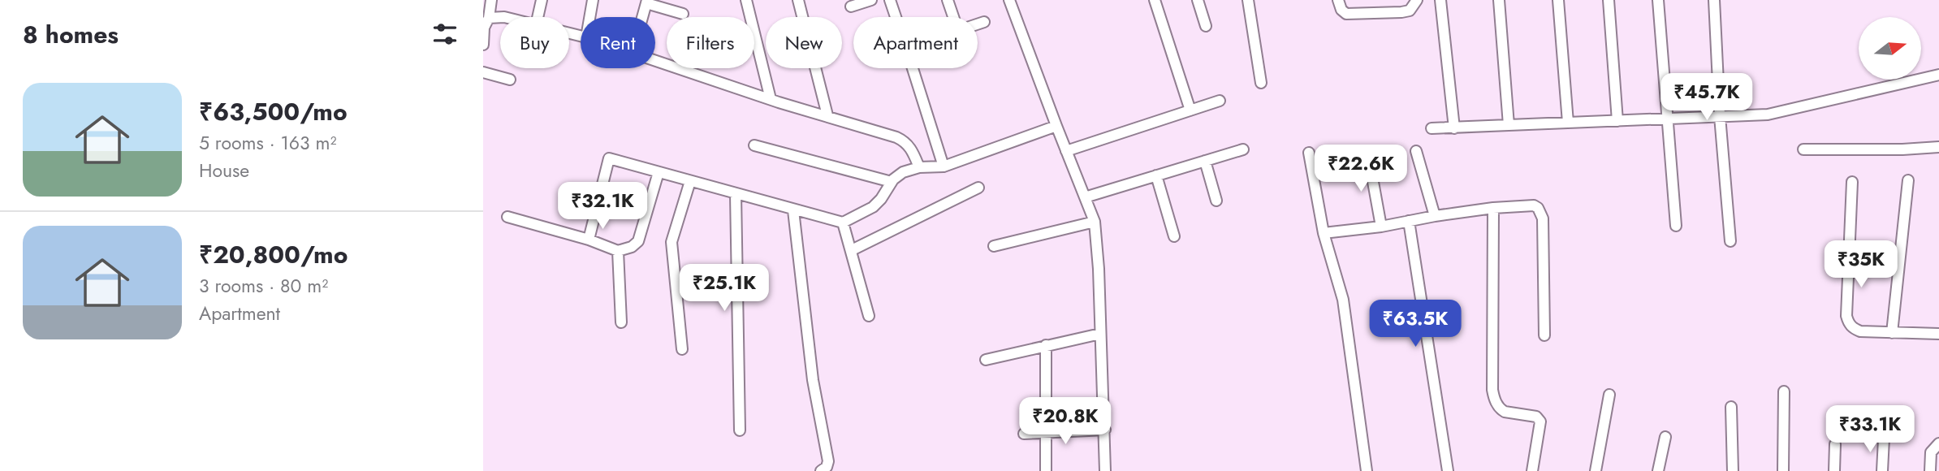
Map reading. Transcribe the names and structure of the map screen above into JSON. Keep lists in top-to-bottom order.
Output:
{
  "north": "right",
  "page": {
    "heading": "8 homes",
    "chip": [
      "Buy",
      "Rent",
      "Filters",
      "New",
      "Apartment"
    ],
    "list": [
      {
        "name": "₹63,500/mo",
        "note": "5 rooms · 163 m² · House"
      },
      {
        "name": "₹20,800/mo",
        "note": "3 rooms · 80 m² · Apartment"
      }
    ],
    "price": [
      "₹45.7K",
      "₹22.6K",
      "₹32.1K",
      "₹35K",
      "₹25.1K",
      "₹63.5K",
      "₹20.8K",
      "₹33.1K"
    ]
  }
}
